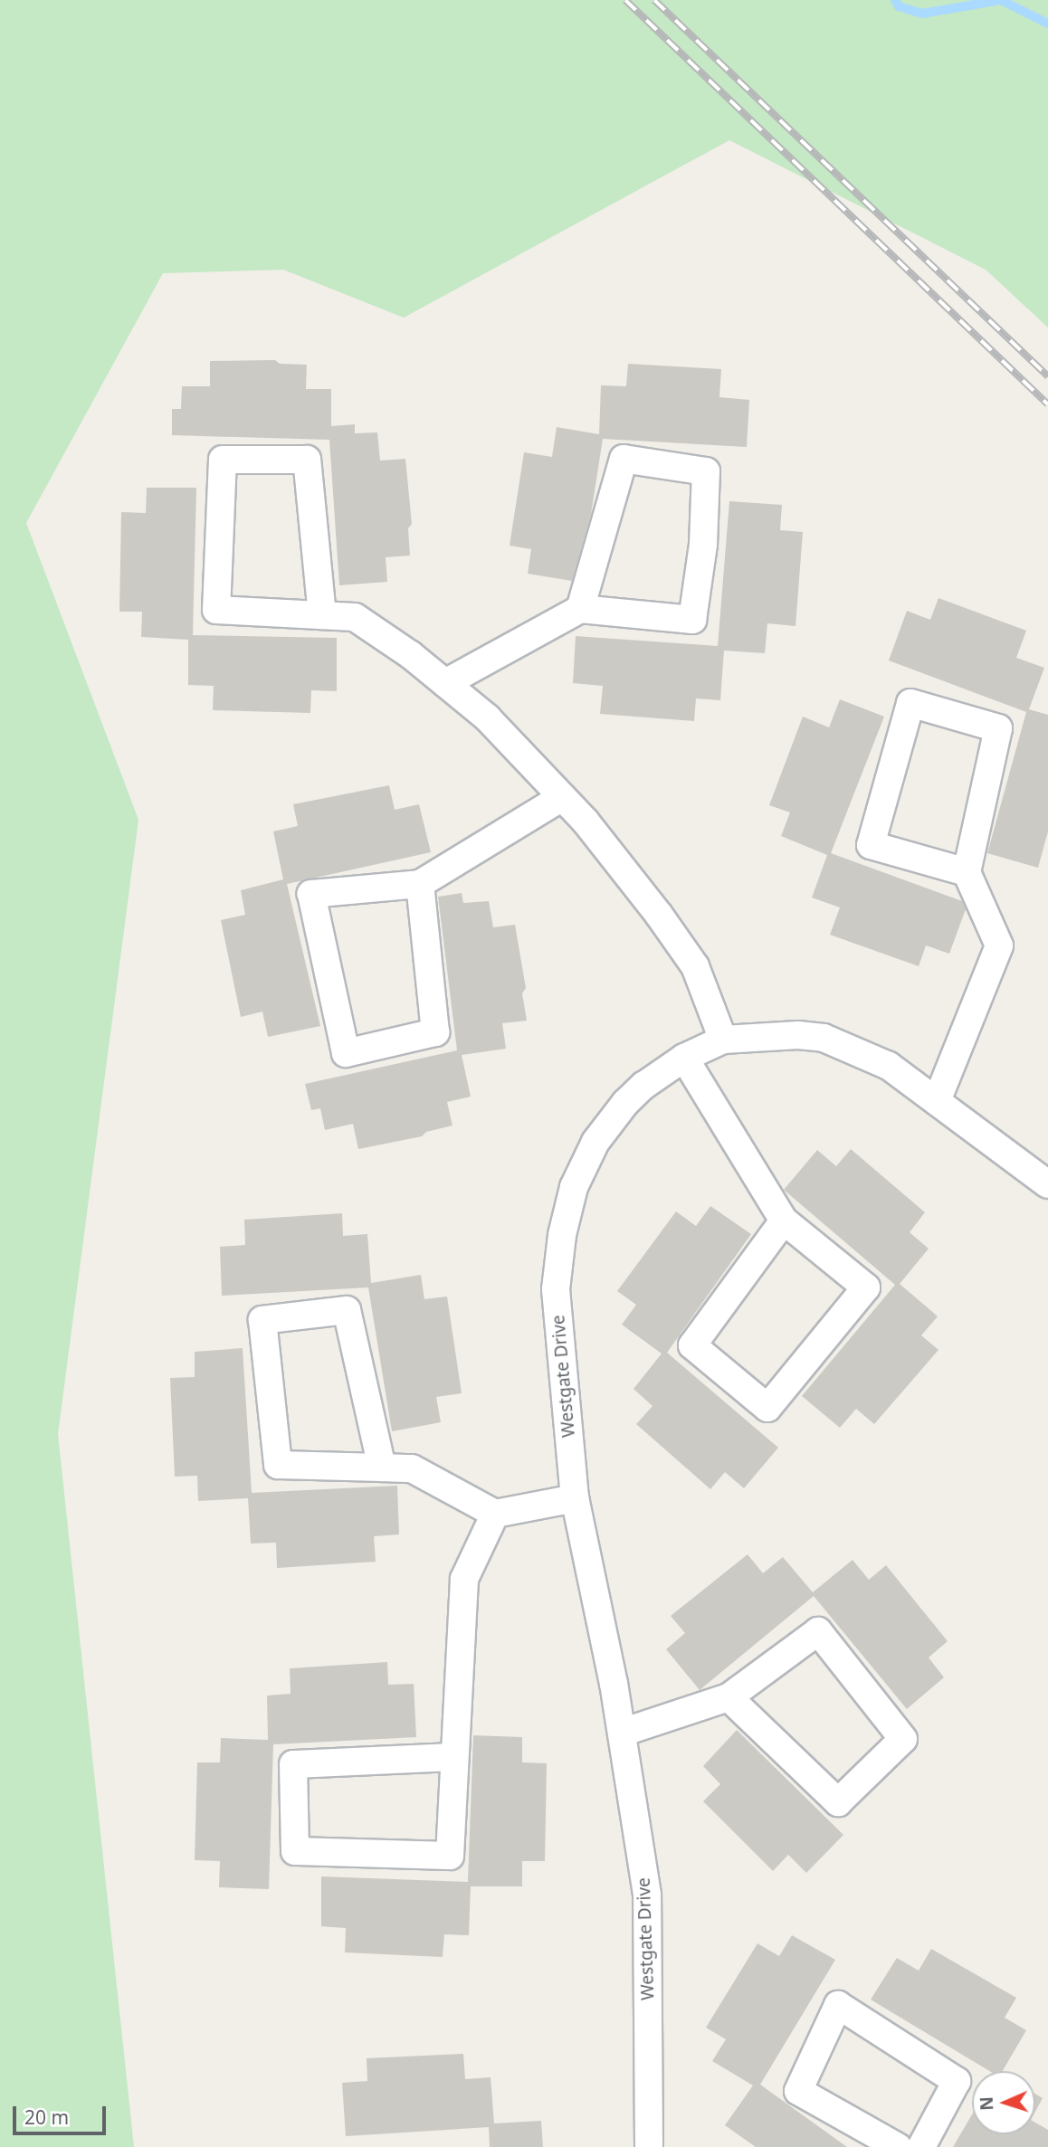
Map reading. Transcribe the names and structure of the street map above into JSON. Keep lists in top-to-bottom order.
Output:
{
  "streets": {
    "street": ["Westgate Drive"]
  },
  "scale_bar": "20 m",
  "north": "left"
}
